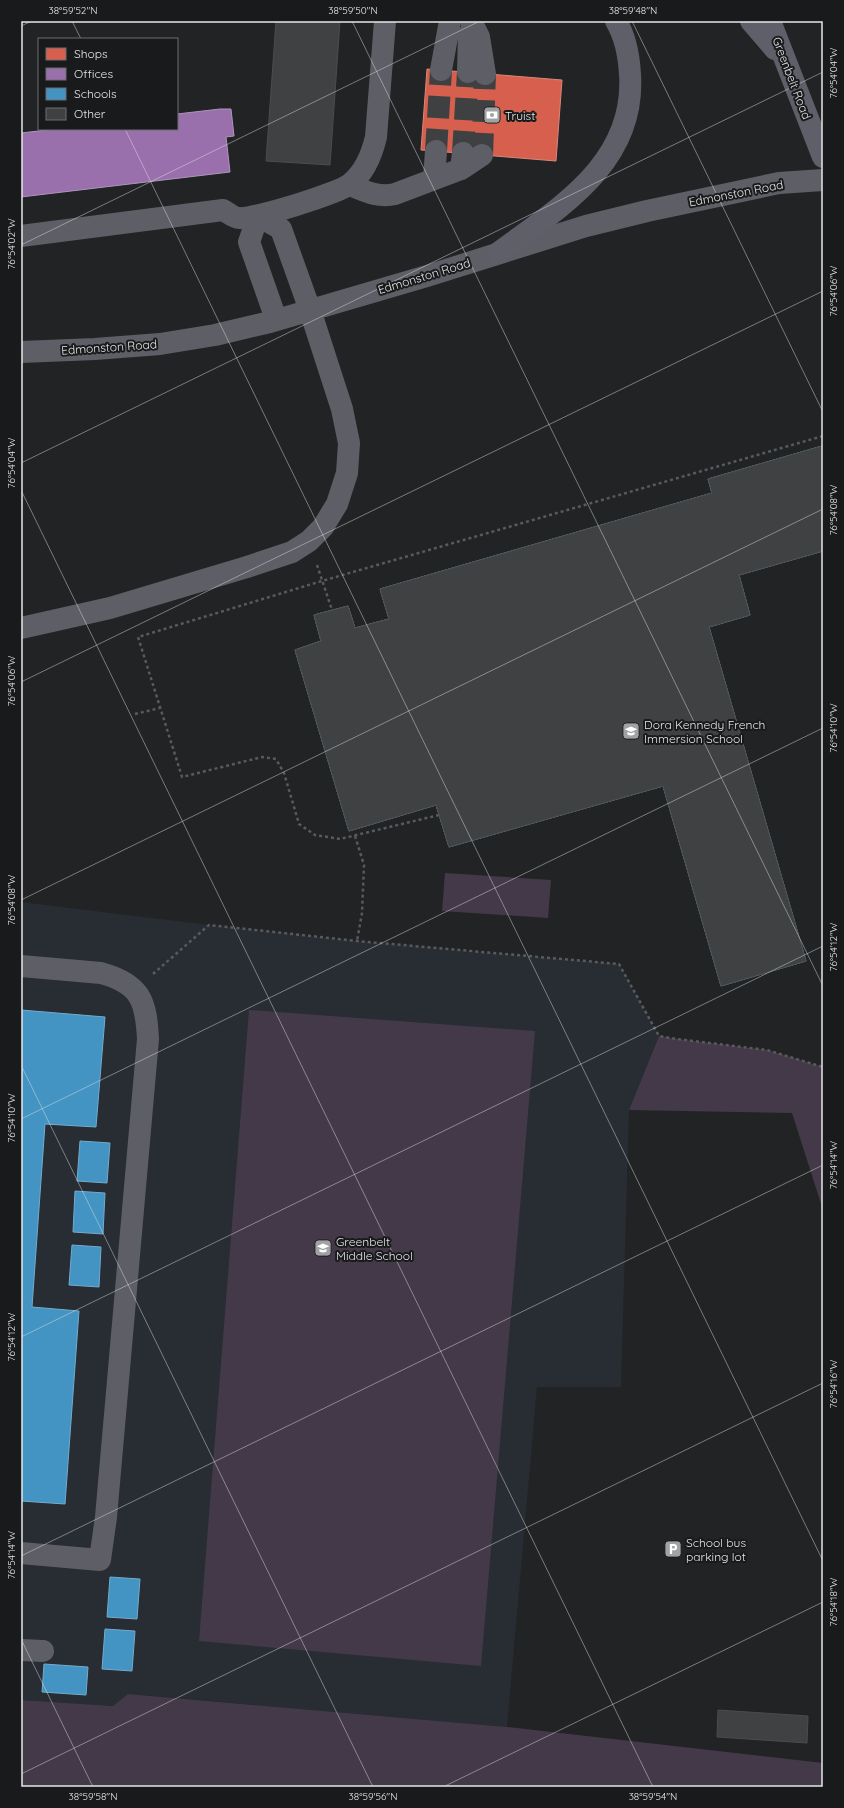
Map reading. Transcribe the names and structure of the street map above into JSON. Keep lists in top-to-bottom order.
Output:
{
  "streets": {
    "main road": ["Greenbelt Road"],
    "street": ["Edmonston Road"]
  },
  "places": {
    "bank": ["Truist"],
    "school or university": ["Dora Kennedy French Immersion School", "Greenbelt Middle School"],
    "parking": ["School bus parking lot"]
  },
  "legend": [
    "Shops",
    "Offices",
    "Schools",
    "Other"
  ],
  "coordinates": [
    "38°59'52\"N",
    "38°59'50\"N",
    "38°59'48\"N",
    "76°54'04\"W",
    "76°54'02\"W",
    "76°54'06\"W",
    "76°54'08\"W",
    "76°54'10\"W",
    "76°54'12\"W",
    "76°54'14\"W",
    "76°54'16\"W",
    "76°54'18\"W",
    "38°59'58\"N",
    "38°59'56\"N",
    "38°59'54\"N"
  ]
}
